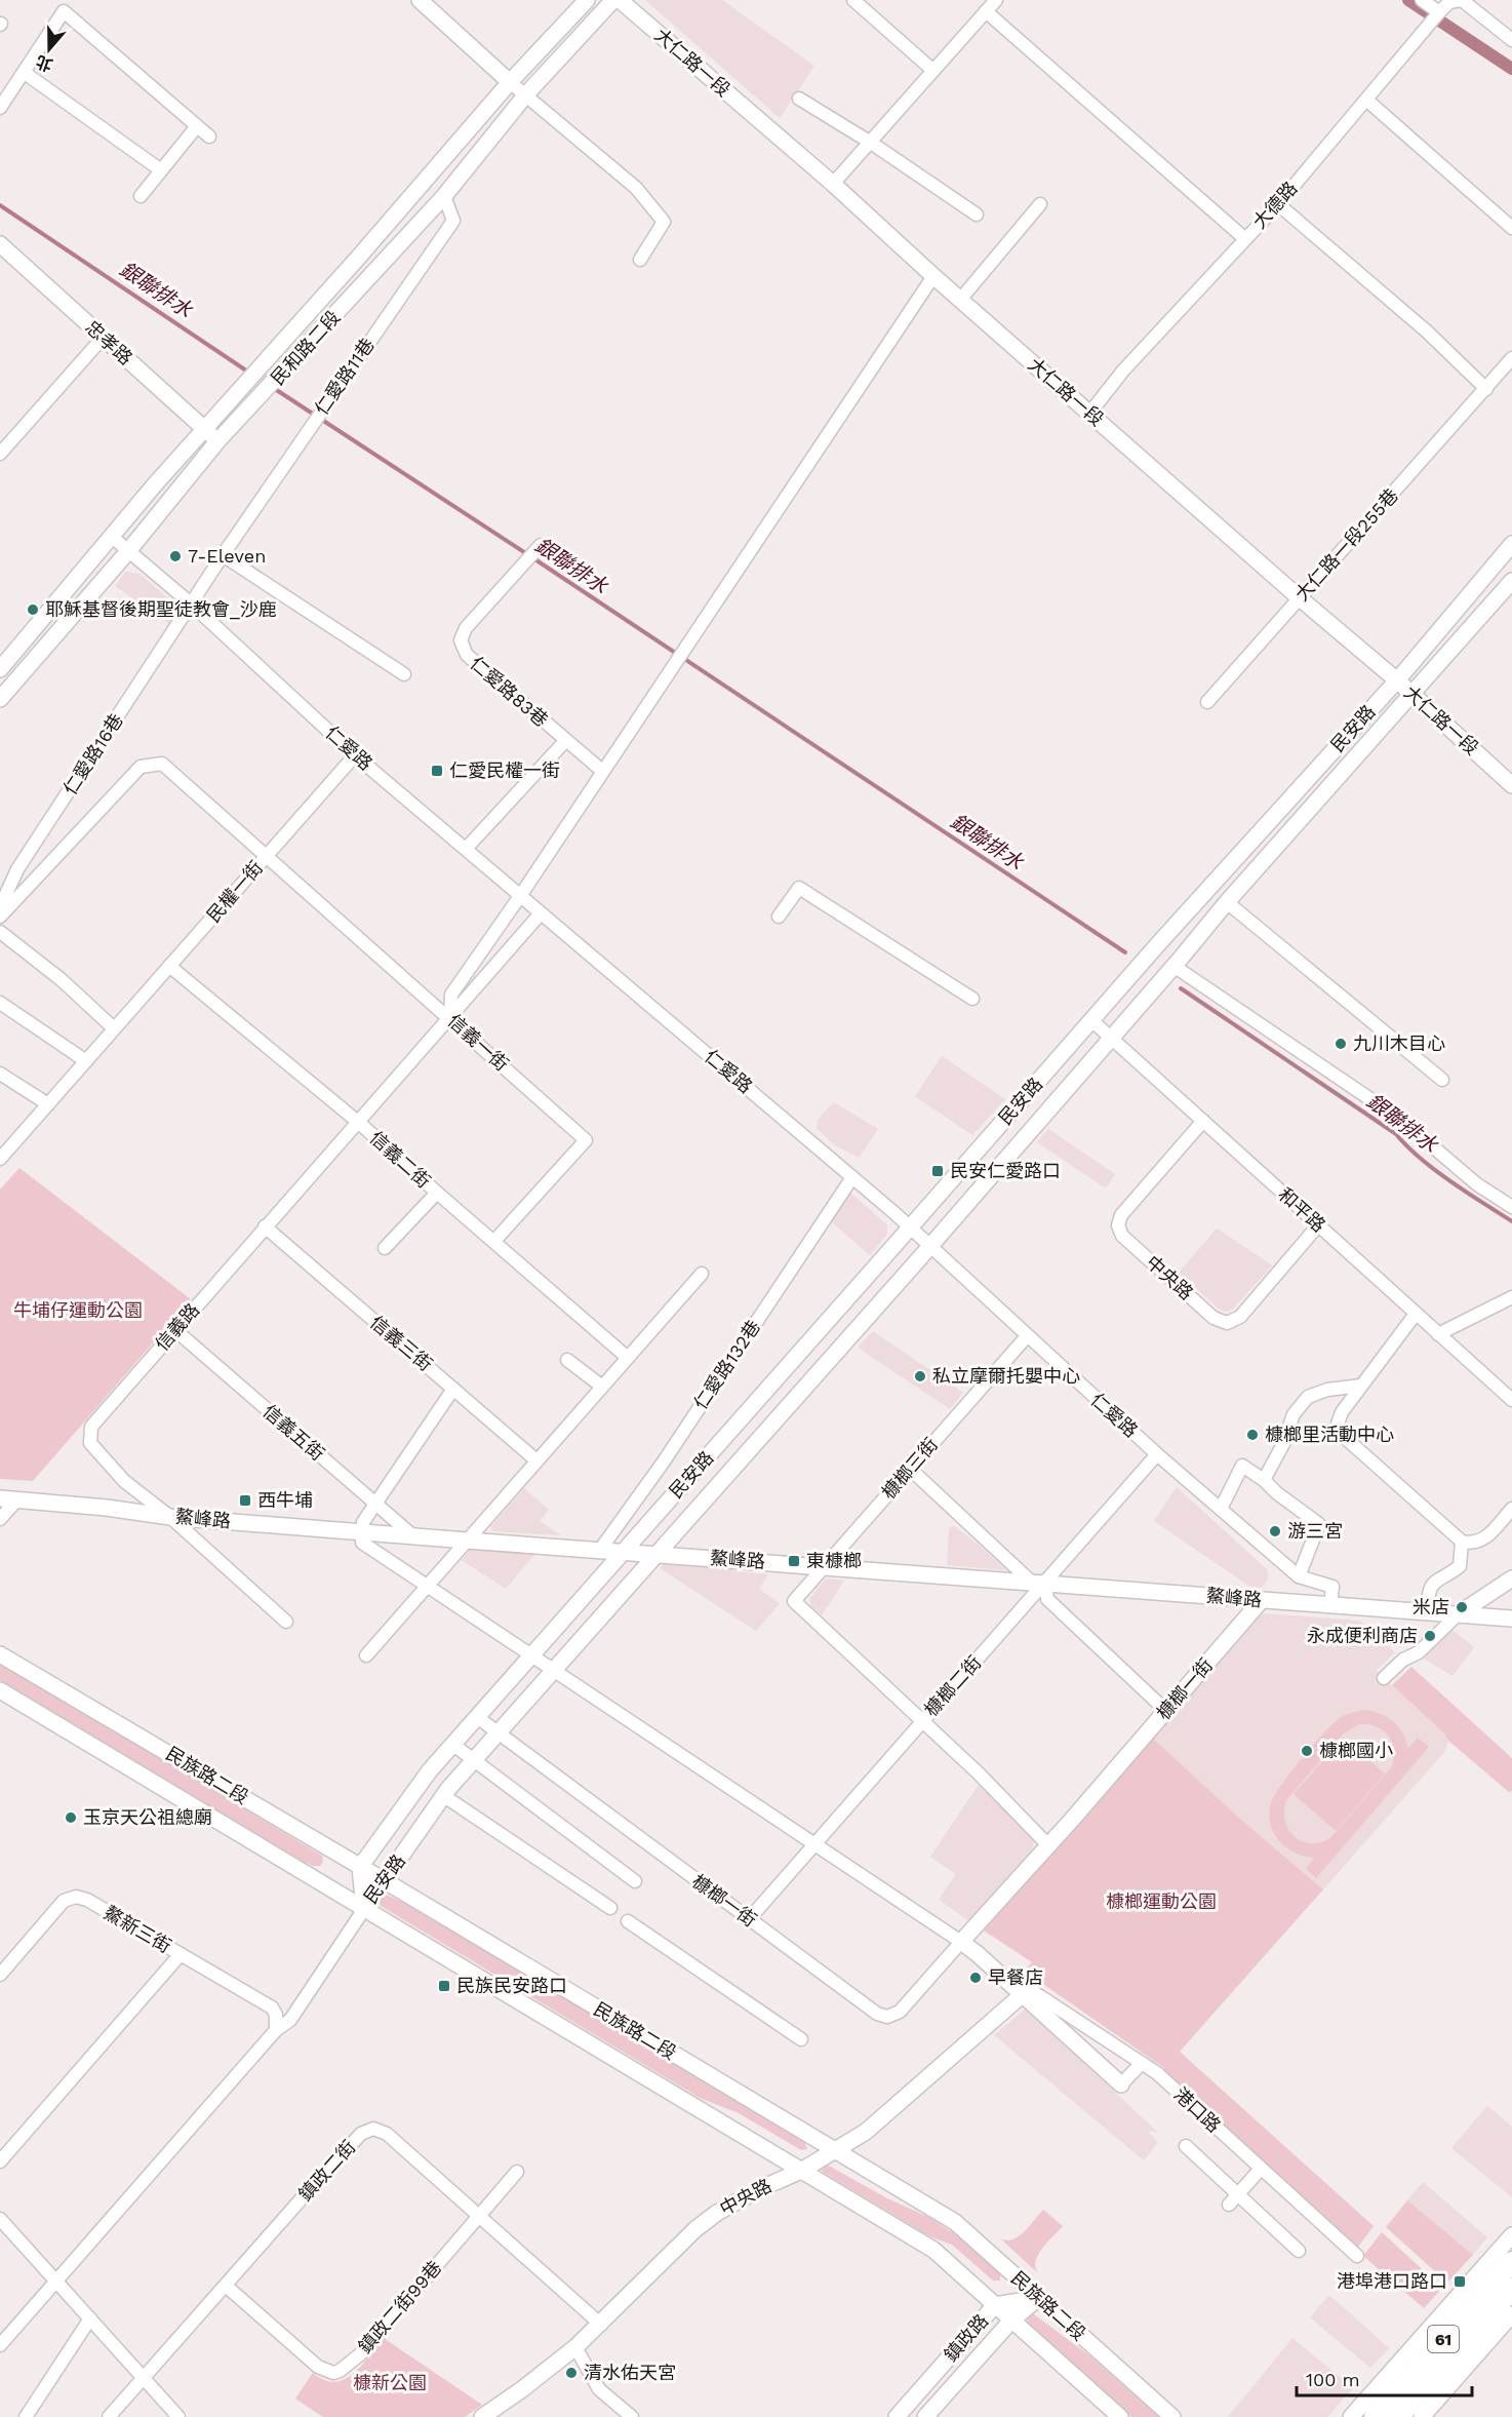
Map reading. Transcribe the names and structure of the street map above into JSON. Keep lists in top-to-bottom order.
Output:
{
  "streets": {
    "highway": ["61"],
    "street": [
      "大仁路一段",
      "大德路",
      "忠孝路",
      "民和路二段",
      "仁愛路11巷",
      "大仁路一段255巷",
      "仁愛路83巷",
      "民安路",
      "仁愛路",
      "仁愛路16巷",
      "民權一街",
      "信義一街",
      "信義二街",
      "和平路",
      "中央路",
      "信義路",
      "信義三街",
      "仁愛路132巷",
      "信義五街",
      "槺榔三街",
      "鰲峰路",
      "槺榔二街",
      "槺榔一街",
      "民族路二段",
      "鰲新三街",
      "港口路",
      "鎮政二街",
      "鎮政二街99巷",
      "鎮政路"
    ]
  },
  "crossings": [
    ["大仁路一段", "大德路"],
    ["大仁路一段", "大仁路一段255巷"],
    ["大仁路一段", "民安路"],
    ["忠孝路", "民和路二段"],
    ["民和路二段", "仁愛路11巷"],
    ["民和路二段", "仁愛路"],
    ["仁愛路11巷", "仁愛路"],
    ["仁愛路11巷", "仁愛路16巷"],
    ["民安路", "仁愛路"],
    ["民安路", "和平路"],
    ["民安路", "鰲峰路"],
    ["民安路", "槺榔一街"],
    ["民安路", "民族路二段"],
    ["仁愛路", "仁愛路16巷"],
    ["仁愛路", "民權一街"],
    ["仁愛路", "信義路"],
    ["仁愛路", "仁愛路132巷"],
    ["仁愛路", "槺榔三街"],
    ["仁愛路", "鰲峰路"],
    ["仁愛路", "槺榔二街"],
    ["民權一街", "信義一街"],
    ["民權一街", "信義二街"],
    ["信義一街", "信義二街"],
    ["信義一街", "信義路"],
    ["信義二街", "信義路"],
    ["和平路", "中央路"],
    ["中央路", "民族路二段"],
    ["中央路", "港口路"],
    ["中央路", "鎮政二街"],
    ["信義路", "信義三街"],
    ["信義路", "信義五街"],
    ["信義路", "鰲峰路"],
    ["仁愛路132巷", "鰲峰路"],
    ["信義五街", "鰲峰路"],
    ["槺榔三街", "鰲峰路"],
    ["槺榔三街", "槺榔二街"],
    ["鰲峰路", "槺榔二街"],
    ["鰲峰路", "槺榔一街"],
    ["槺榔二街", "槺榔一街"],
    ["民族路二段", "鎮政路"],
    ["鎮政二街", "鎮政二街99巷"]
  ],
  "water": ["銀聯排水"],
  "parks": ["牛埔仔運動公園", "槺榔運動公園", "槺新公園"],
  "places": {
    "other": [
      "7-Eleven",
      "耶穌基督後期聖徒教會_沙鹿",
      "九川木目心",
      "私立摩爾托嬰中心",
      "槺榔里活動中心",
      "游三宮",
      "米店",
      "永成便利商店",
      "槺榔國小",
      "玉京天公祖總廟",
      "早餐店",
      "清水佑天宮"
    ],
    "transit": [
      "仁愛民權一街",
      "民安仁愛路口",
      "西牛埔",
      "東槺榔",
      "民族民安路口",
      "港埠港口路口"
    ]
  },
  "scale_bar": "100 m",
  "north": "bottom"
}
